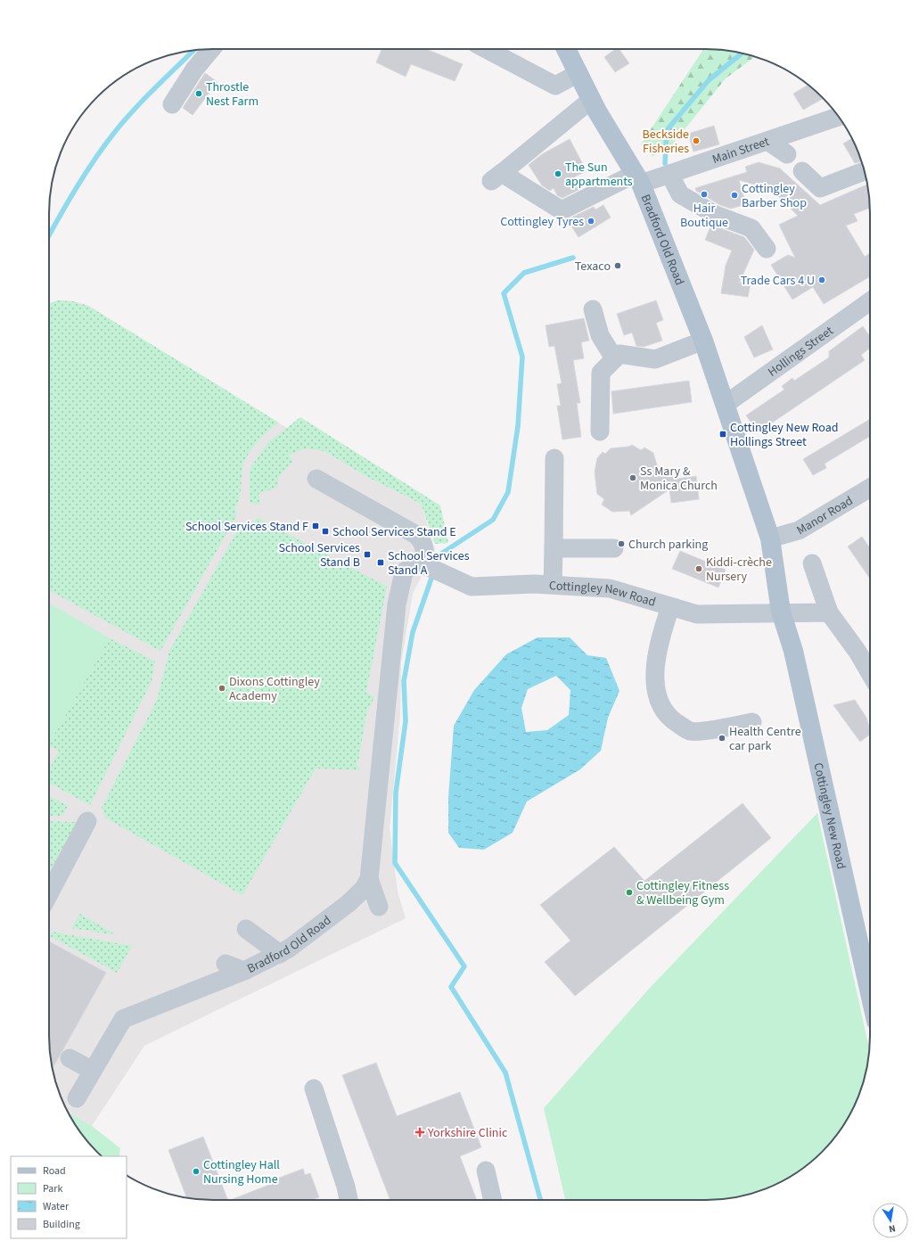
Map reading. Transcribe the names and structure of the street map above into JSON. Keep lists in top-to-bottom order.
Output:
{
  "streets": {
    "main road": ["Bradford Old Road", "Cottingley New Road"],
    "street": ["Main Street", "Hollings Street", "Manor Road"]
  },
  "crossings": [
    ["Main Street", "Bradford Old Road"],
    ["Bradford Old Road", "Hollings Street"],
    ["Bradford Old Road", "Cottingley New Road"],
    ["Hollings Street", "Cottingley New Road"],
    ["Manor Road", "Cottingley New Road"]
  ],
  "places": {
    "other": [
      "Throstle Nest Farm",
      "Beckside Fisheries",
      "The Sun appartments",
      "Hair Boutique",
      "Cottingley Barber Shop",
      "Cottingley Tyres",
      "Texaco",
      "Trade Cars 4 U",
      "Ss Mary & Monica Church",
      "Church parking",
      "Kiddi-crèche Nursery",
      "Dixons Cottingley Academy",
      "Health Centre car park",
      "Cottingley Fitness & Wellbeing Gym",
      "Cottingley Hall Nursing Home"
    ],
    "transit": [
      "Cottingley New Road Hollings Street",
      "School Services Stand F",
      "School Services Stand E",
      "School Services Stand B",
      "School Services Stand A"
    ],
    "health": ["Yorkshire Clinic"]
  },
  "legend": [
    "Road",
    "Park",
    "Water",
    "Building"
  ],
  "north": "bottom"
}
